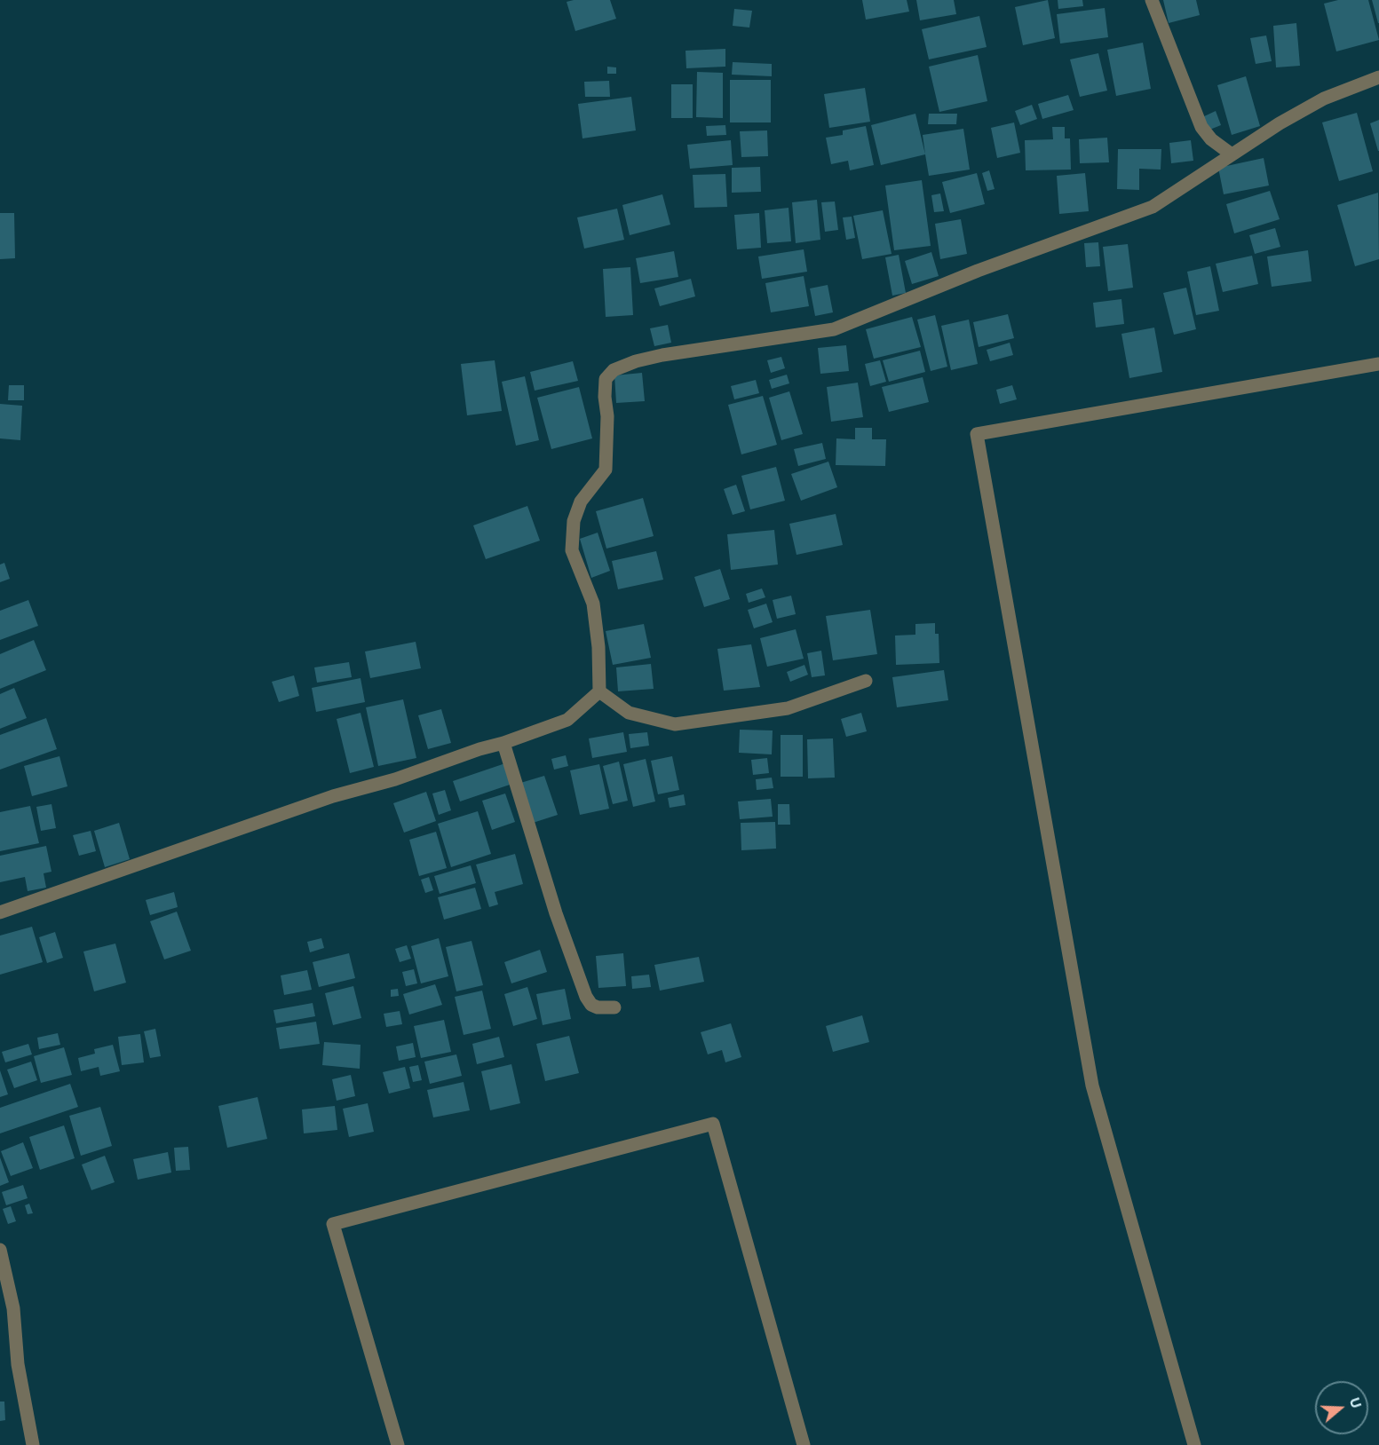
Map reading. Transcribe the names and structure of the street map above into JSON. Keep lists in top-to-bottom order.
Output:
{
  "north": "right"
}
